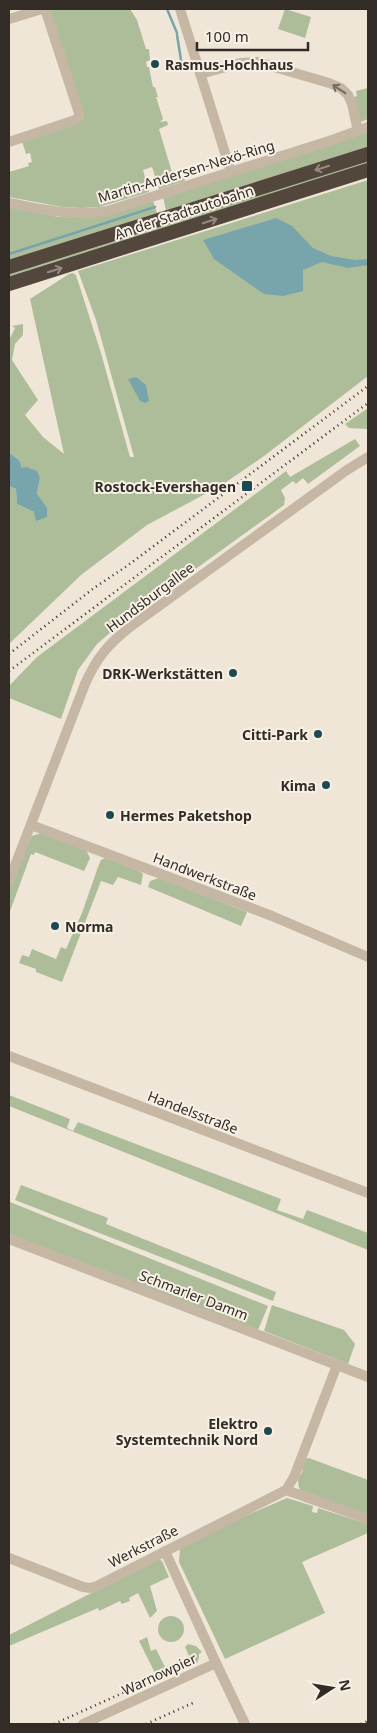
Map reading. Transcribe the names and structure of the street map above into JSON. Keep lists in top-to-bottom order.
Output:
{
  "streets": {
    "highway": ["An der Stadtautobahn"],
    "street": [
      "Martin-Andersen-Nexö-Ring",
      "Hundsburgallee",
      "Handwerkstraße",
      "Handelsstraße",
      "Schmarler Damm",
      "Werkstraße",
      "Warnowpier"
    ]
  },
  "crossings": [
    ["Hundsburgallee", "Handwerkstraße"],
    ["Werkstraße", "Warnowpier"]
  ],
  "places": {
    "other": [
      "Rasmus-Hochhaus",
      "DRK-Werkstätten",
      "Citti-Park",
      "Kima",
      "Hermes Paketshop",
      "Norma",
      "Elektro Systemtechnik Nord"
    ],
    "transit": ["Rostock-Evershagen"]
  },
  "scale_bar": "100 m",
  "north": "right"
}
